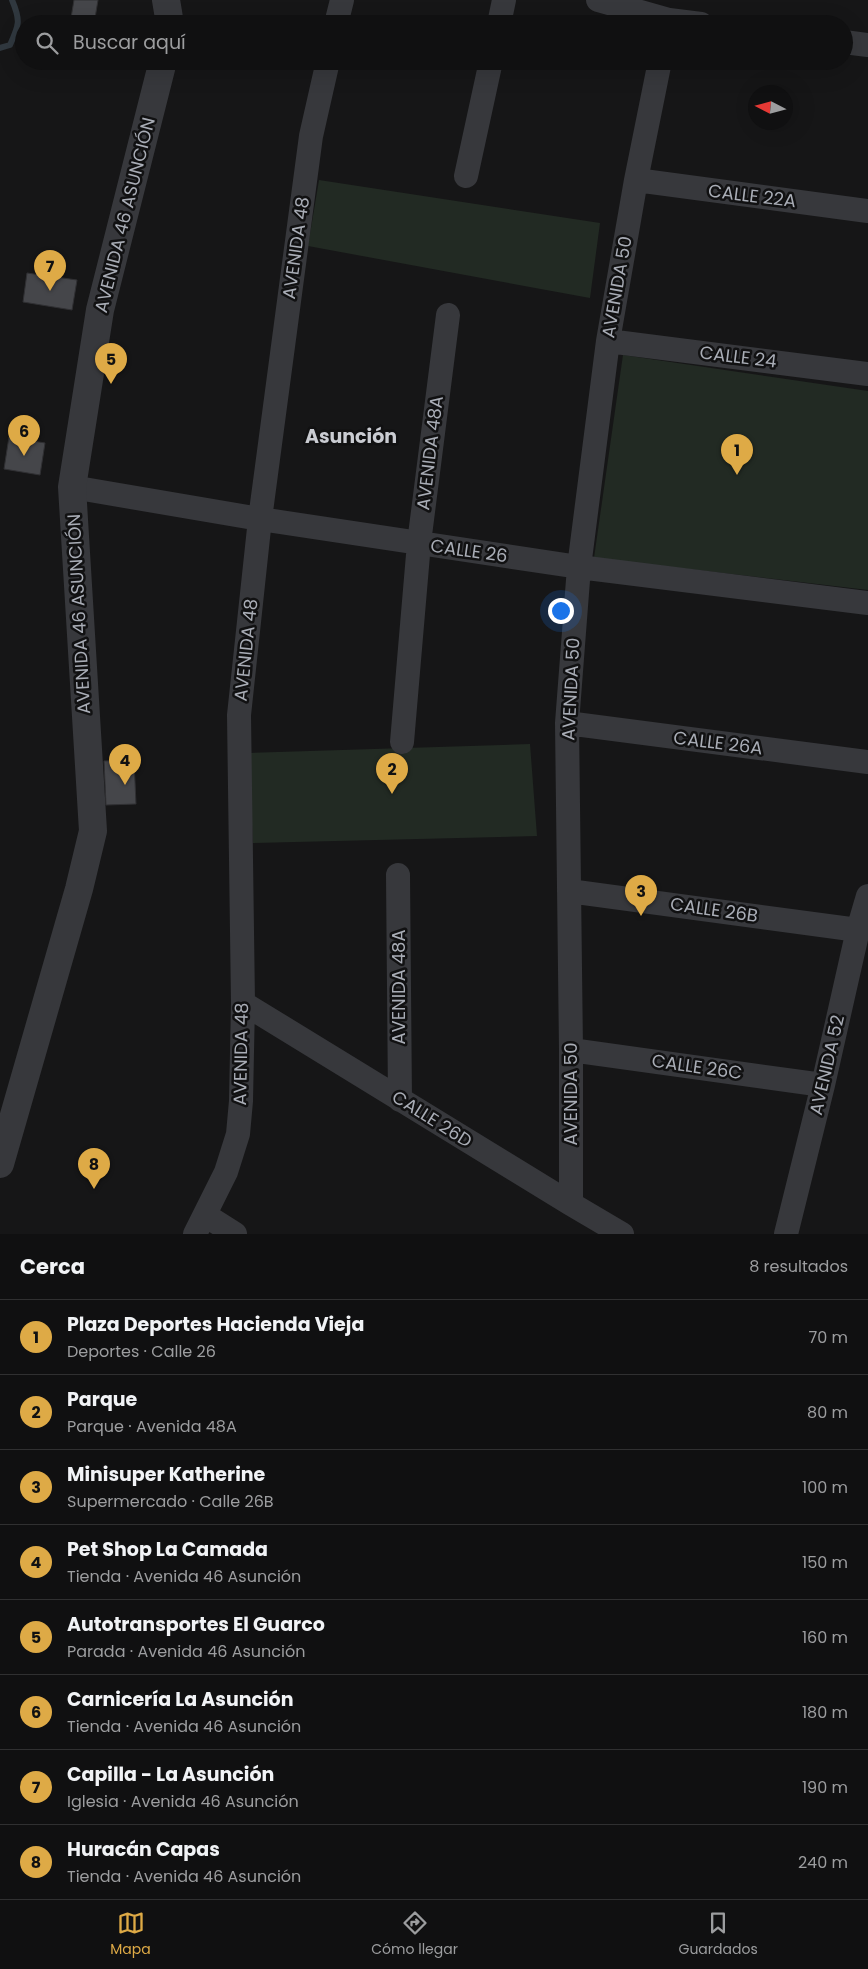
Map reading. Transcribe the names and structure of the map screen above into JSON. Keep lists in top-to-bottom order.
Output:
{
  "streets": {
    "street": [
      "CALLE 22A",
      "AVENIDA 46 ASUNCIÓN",
      "AVENIDA 48",
      "AVENIDA 50",
      "CALLE 24",
      "AVENIDA 48A",
      "CALLE 26",
      "CALLE 26A",
      "CALLE 26B",
      "AVENIDA 52",
      "CALLE 26C",
      "CALLE 26D"
    ]
  },
  "crossings": [
    ["CALLE 22A", "AVENIDA 50"],
    ["AVENIDA 46 ASUNCIÓN", "CALLE 26"],
    ["AVENIDA 48", "CALLE 26"],
    ["AVENIDA 48", "CALLE 26D"],
    ["AVENIDA 50", "CALLE 24"],
    ["AVENIDA 50", "CALLE 26"],
    ["AVENIDA 50", "CALLE 26A"],
    ["AVENIDA 50", "CALLE 26B"],
    ["AVENIDA 50", "CALLE 26C"],
    ["AVENIDA 50", "CALLE 26D"],
    ["AVENIDA 48A", "CALLE 26"],
    ["AVENIDA 48A", "CALLE 26D"],
    ["CALLE 26B", "AVENIDA 52"],
    ["AVENIDA 52", "CALLE 26C"]
  ],
  "districts": ["Asunción"],
  "north": "left",
  "page": {
    "search": "Buscar aquí",
    "pins": [
      "7",
      "5",
      "6",
      "1",
      "4",
      "2",
      "3",
      "8"
    ],
    "heading": ["Cerca", "8 resultados"],
    "list": [
      {
        "mark": "1",
        "name": "Plaza Deportes Hacienda Vieja",
        "note": "Deportes · Calle 26",
        "value": "70 m"
      },
      {
        "mark": "2",
        "name": "Parque",
        "note": "Parque · Avenida 48A",
        "value": "80 m"
      },
      {
        "mark": "3",
        "name": "Minisuper Katherine",
        "note": "Supermercado · Calle 26B",
        "value": "100 m"
      },
      {
        "mark": "4",
        "name": "Pet Shop La Camada",
        "note": "Tienda · Avenida 46 Asunción",
        "value": "150 m"
      },
      {
        "mark": "5",
        "name": "Autotransportes El Guarco",
        "note": "Parada · Avenida 46 Asunción",
        "value": "160 m"
      },
      {
        "mark": "6",
        "name": "Carnicería La Asunción",
        "note": "Tienda · Avenida 46 Asunción",
        "value": "180 m"
      },
      {
        "mark": "7",
        "name": "Capilla - La Asunción",
        "note": "Iglesia · Avenida 46 Asunción",
        "value": "190 m"
      },
      {
        "mark": "8",
        "name": "Huracán Capas",
        "note": "Tienda · Avenida 46 Asunción",
        "value": "240 m"
      }
    ],
    "nav": ["Mapa", "Cómo llegar", "Guardados"]
  }
}
